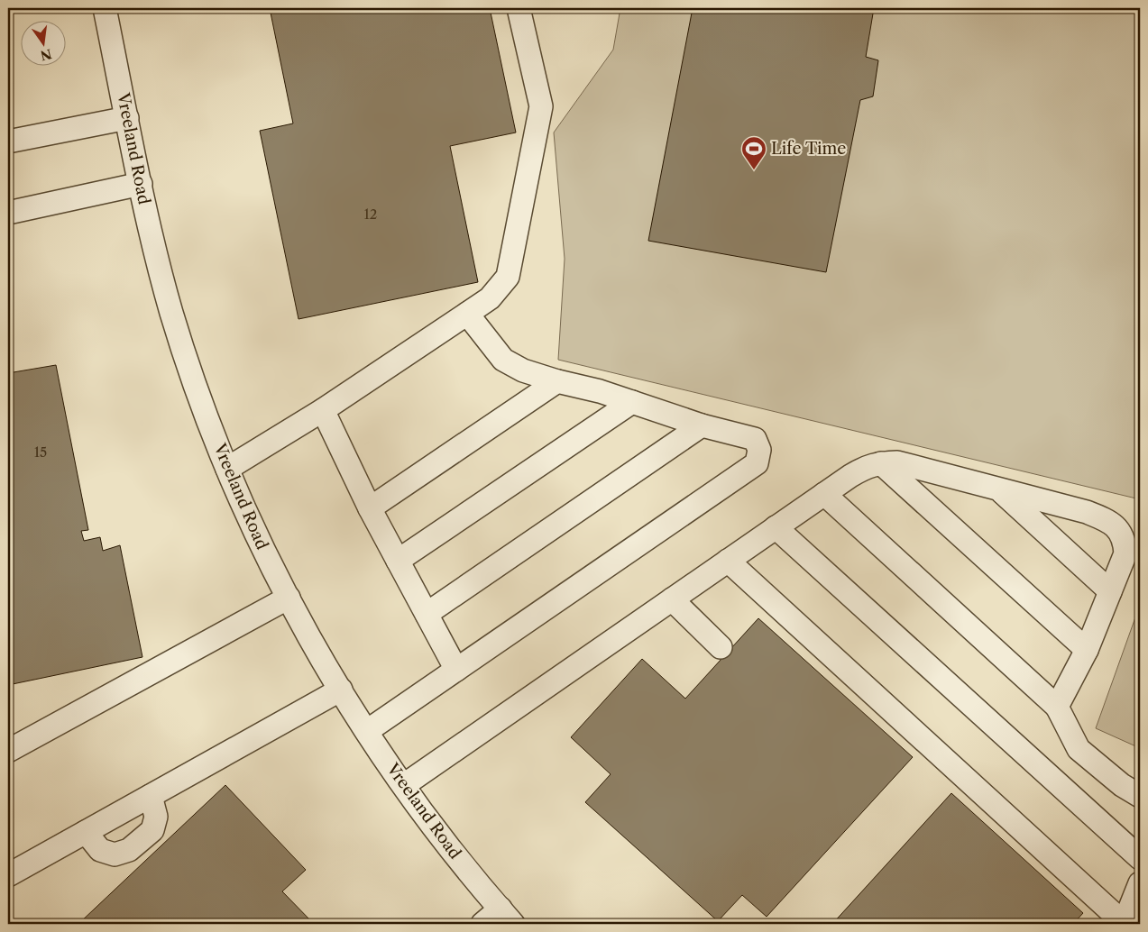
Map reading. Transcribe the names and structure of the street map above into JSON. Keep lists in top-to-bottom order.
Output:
{
  "streets": {
    "street": ["Vreeland Road"]
  },
  "places": {
    "sports": ["Life Time"]
  },
  "house_numbers": ["12", "15"],
  "north": "bottom"
}
